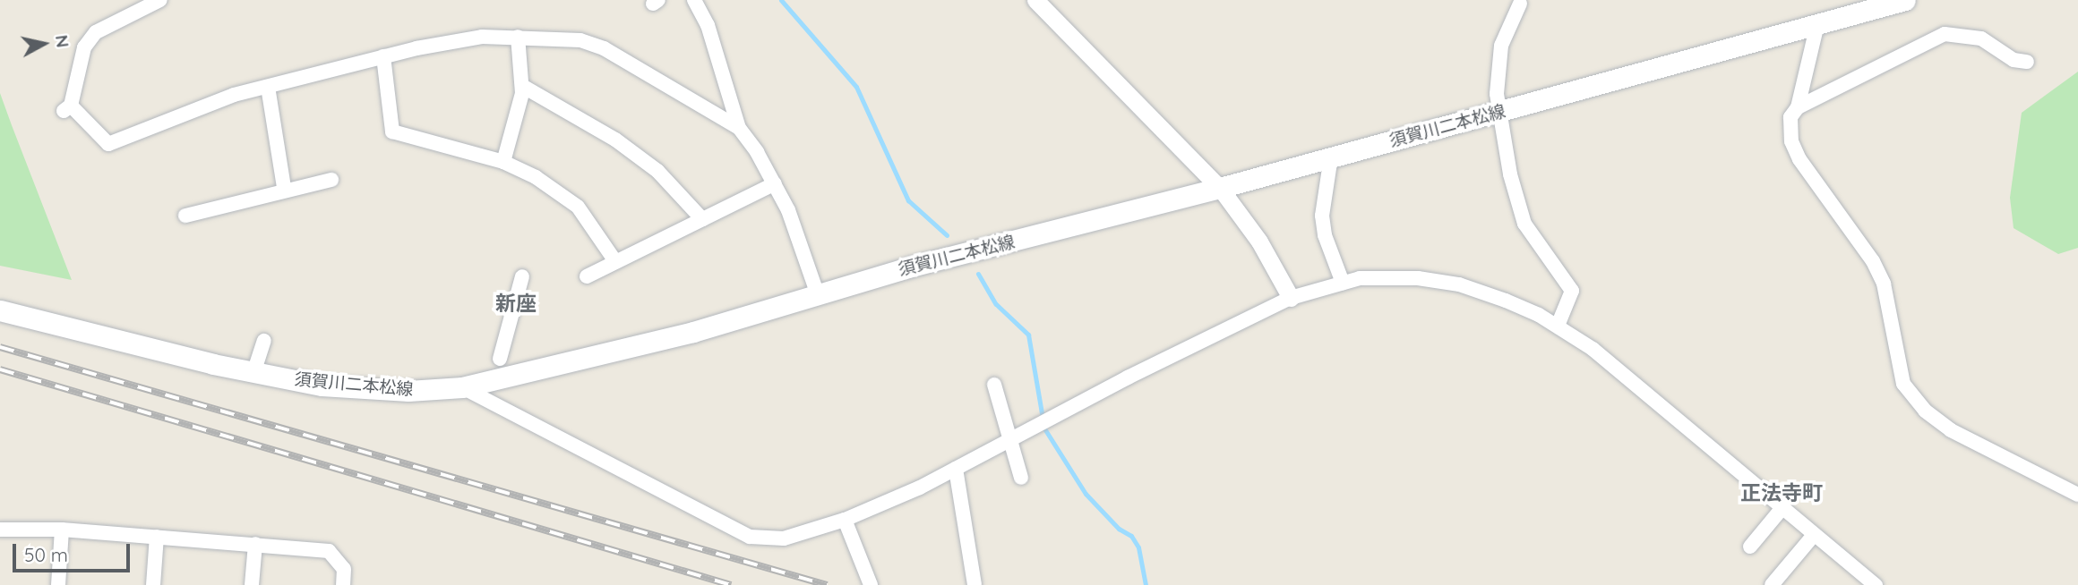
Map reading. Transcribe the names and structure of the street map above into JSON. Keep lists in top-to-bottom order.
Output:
{
  "streets": {
    "main road": ["須賀川二本松線"]
  },
  "districts": ["新座", "正法寺町"],
  "scale_bar": "50 m",
  "north": "right"
}
